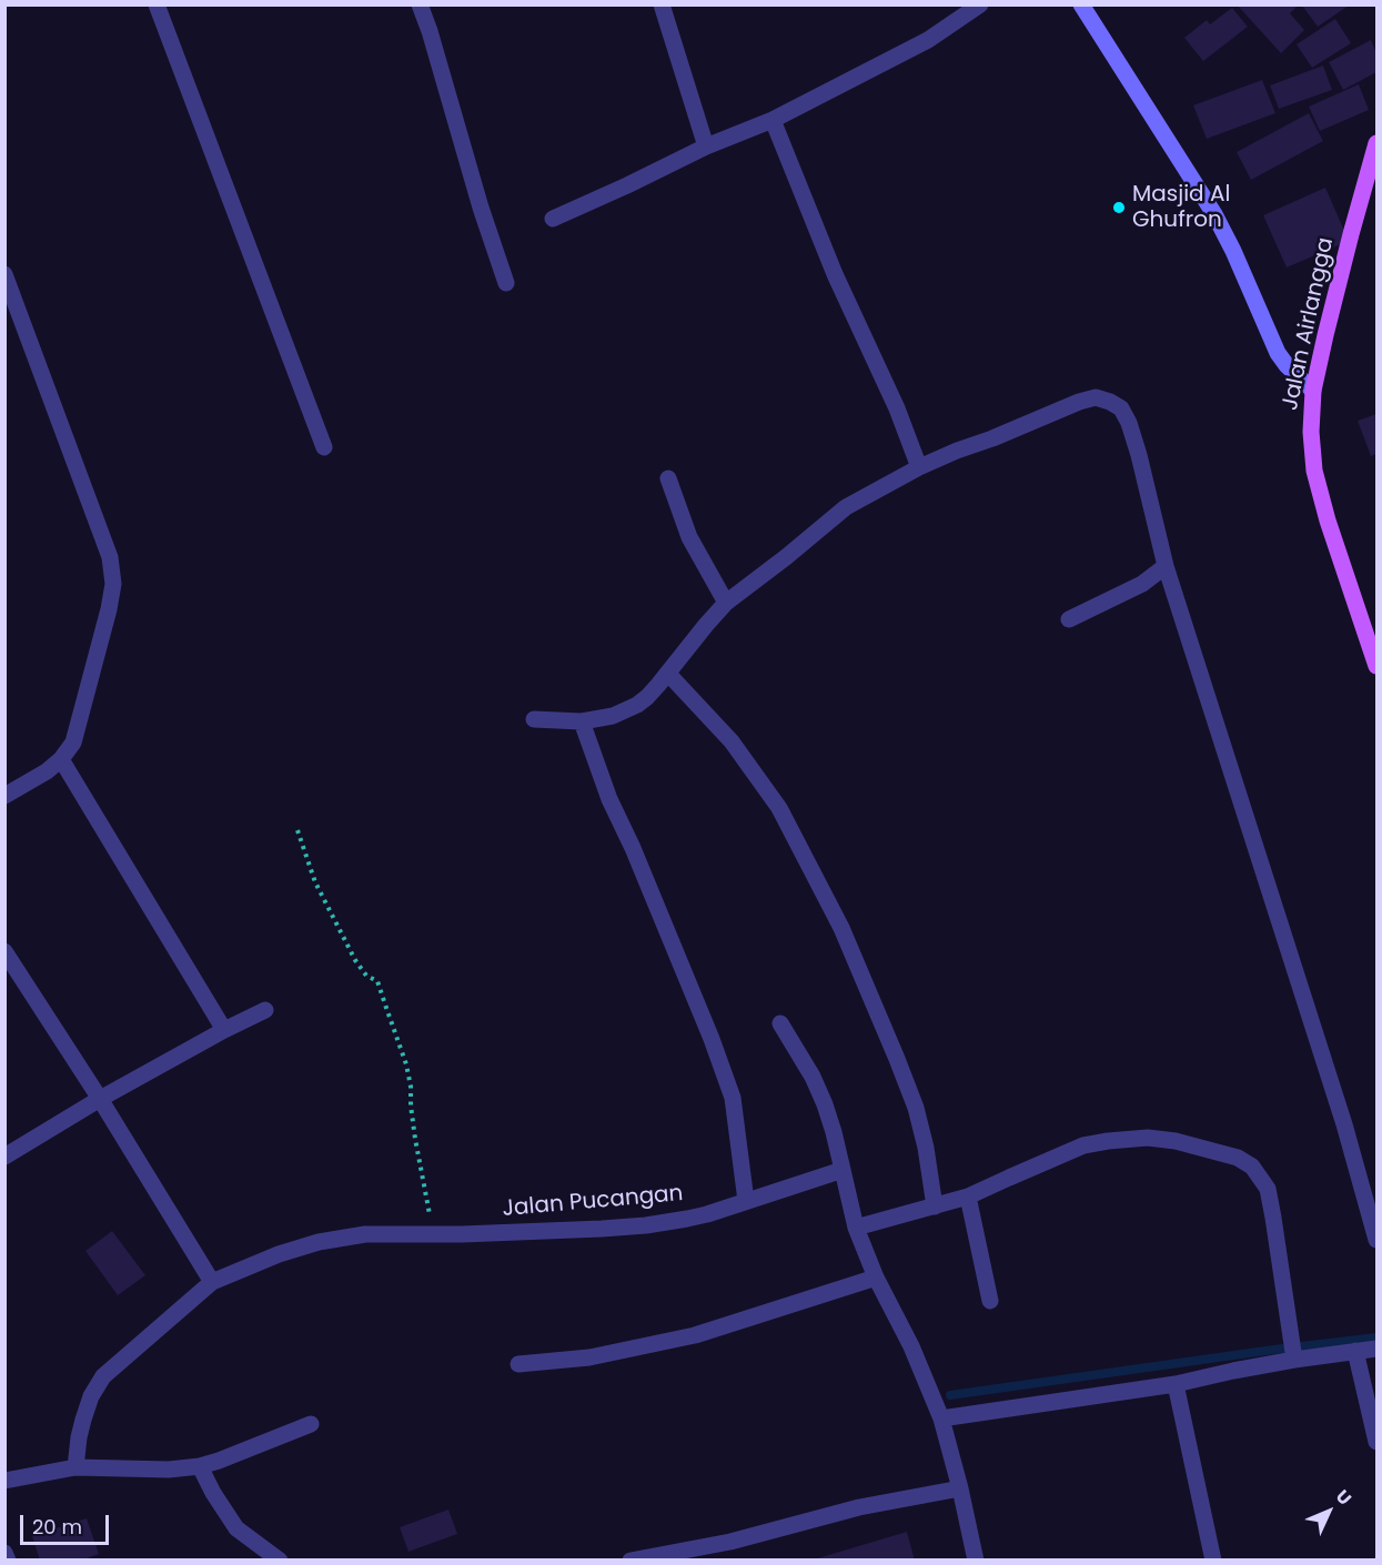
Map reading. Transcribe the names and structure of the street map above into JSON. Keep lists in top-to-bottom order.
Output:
{
  "streets": {
    "main road": ["Jalan Airlangga"],
    "street": ["Jalan Pucangan"]
  },
  "places": ["Masjid Al Ghufron"],
  "scale_bar": "20 m",
  "north": "top right"
}
